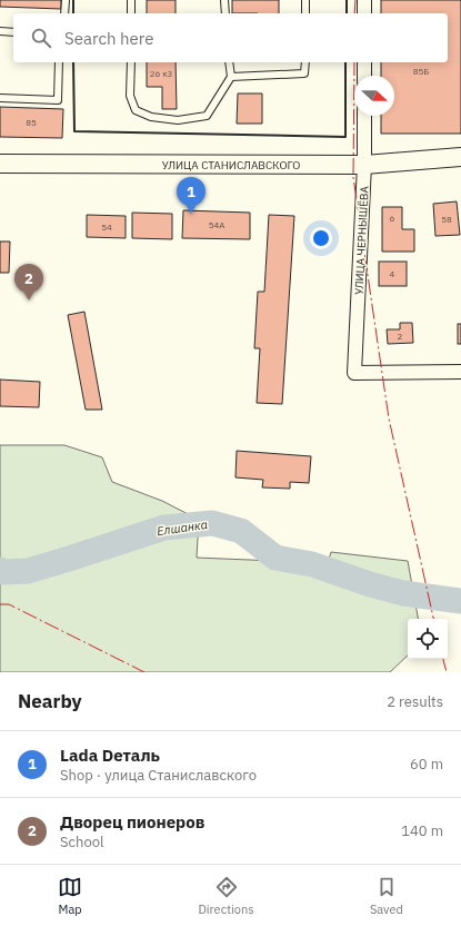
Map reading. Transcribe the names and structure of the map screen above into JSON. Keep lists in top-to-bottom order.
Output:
{
  "streets": {
    "main road": ["УЛИЦА СТАНИСЛАВСКОГО"],
    "street": ["УЛИЦА ЧЕРНЫШЁВА"]
  },
  "crossings": [
    ["УЛИЦА СТАНИСЛАВСКОГО", "УЛИЦА ЧЕРНЫШЁВА"]
  ],
  "water": ["Елшанка"],
  "house_numbers": [
    "85Б",
    "26 к3",
    "85",
    "6",
    "58",
    "54А",
    "54",
    "4",
    "2"
  ],
  "north": "right",
  "page": {
    "search": "Search here",
    "pins": ["1", "2"],
    "heading": ["Nearby", "2 results"],
    "list": [
      {
        "mark": "1",
        "name": "Lada Dеталь",
        "note": "Shop · улица Станиславского",
        "value": "60 m"
      },
      {
        "mark": "2",
        "name": "Дворец пионеров",
        "note": "School",
        "value": "140 m"
      }
    ],
    "nav": ["Map", "Directions", "Saved"]
  }
}
